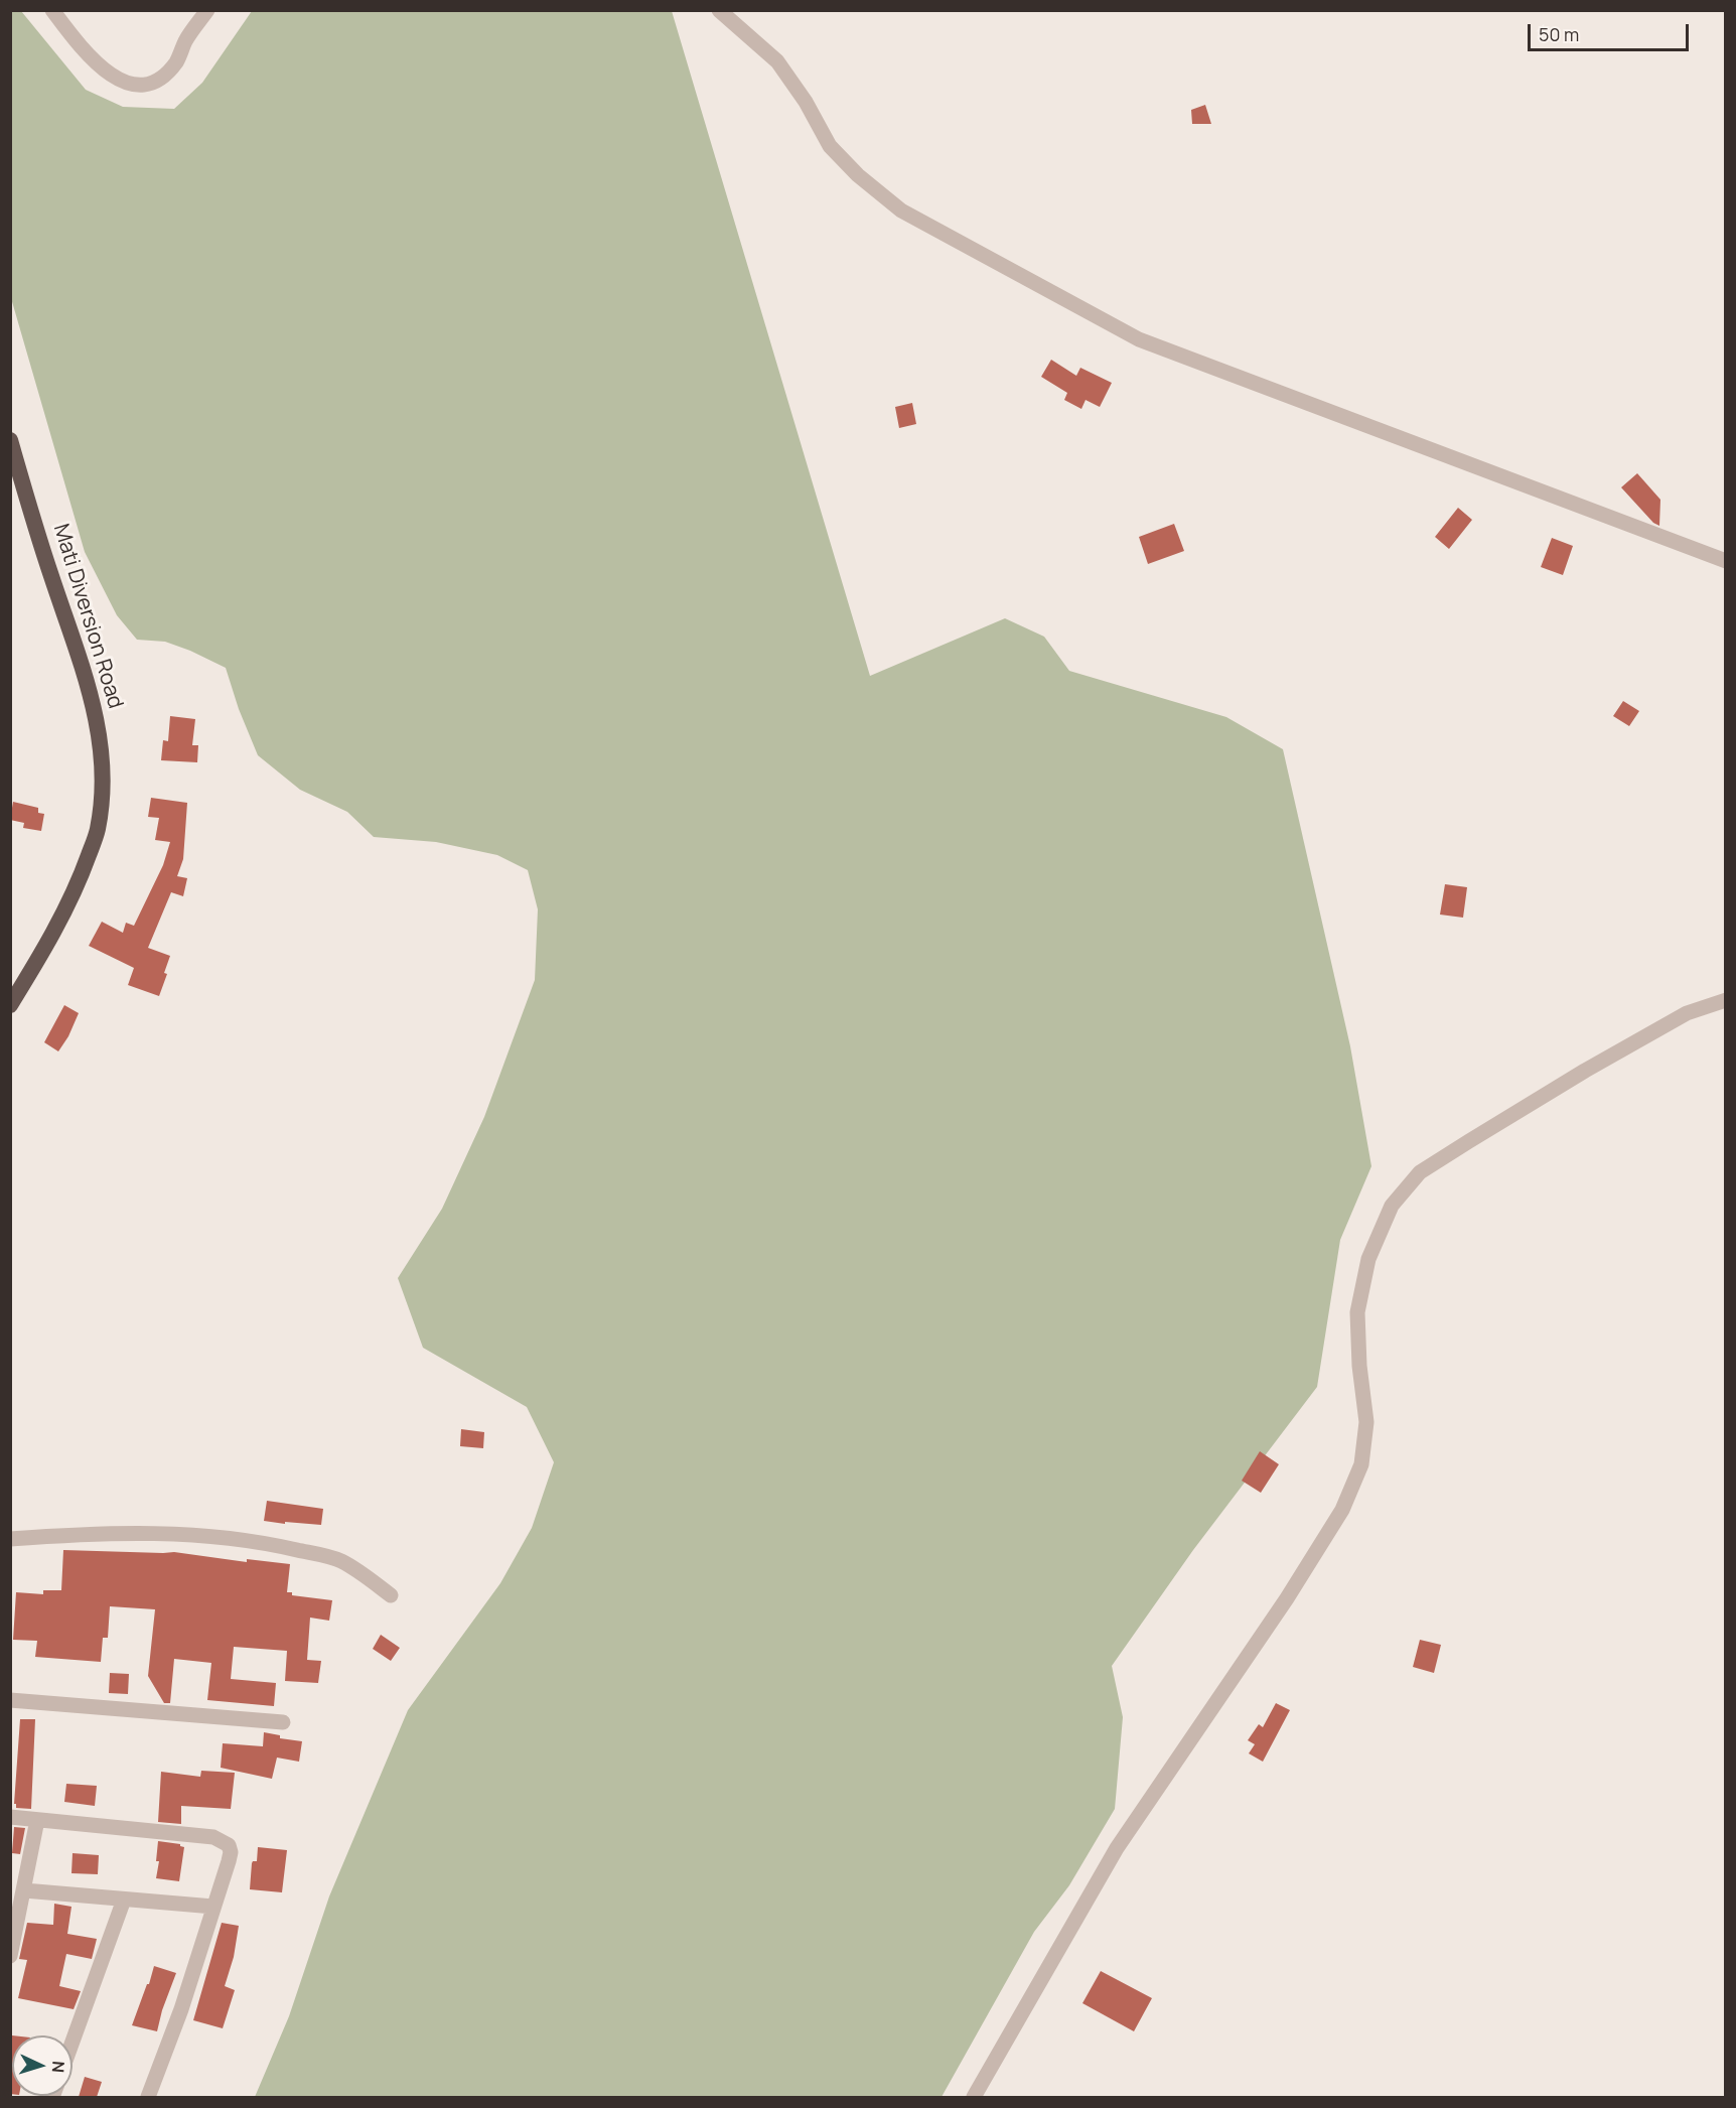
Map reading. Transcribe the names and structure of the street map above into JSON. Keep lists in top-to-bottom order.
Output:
{
  "streets": {
    "highway": ["Mati Diversion Road"]
  },
  "scale_bar": "50 m",
  "north": "right"
}
